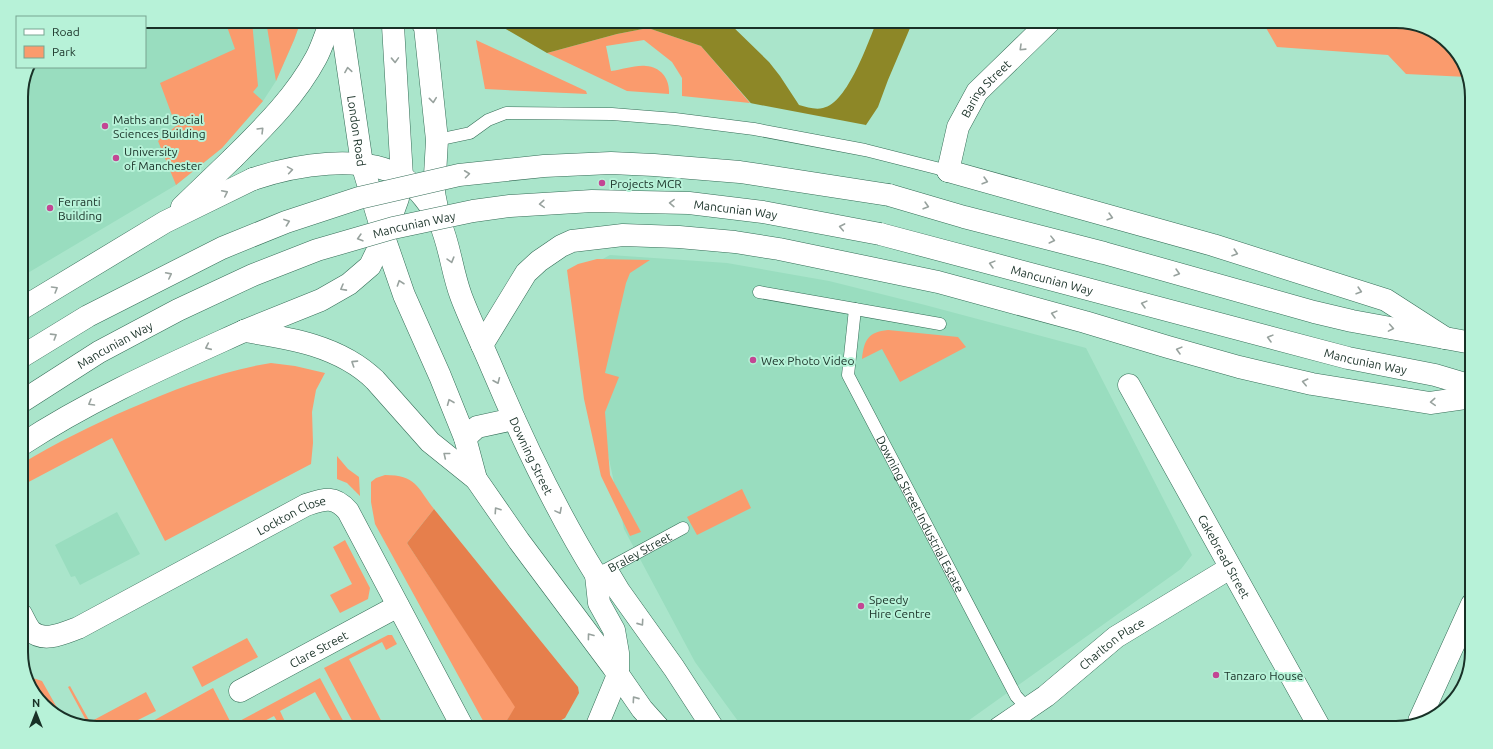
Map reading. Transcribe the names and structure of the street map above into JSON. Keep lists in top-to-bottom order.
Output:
{
  "streets": {
    "main road": [
      "Baring Street",
      "London Road",
      "Mancunian Way",
      "Downing Street",
      "Lockton Close",
      "Cakebread Street",
      "Charlton Place",
      "Clare Street"
    ],
    "lane": ["Downing Street Industrial Estate", "Braley Street"]
  },
  "crossings": [
    ["Downing Street", "Braley Street"],
    ["Downing Street Industrial Estate", "Charlton Place"],
    ["Lockton Close", "Clare Street"],
    ["Cakebread Street", "Charlton Place"]
  ],
  "one_way": ["Baring Street"],
  "places": [
    "Maths and Social Sciences Building",
    "University of Manchester",
    "Projects MCR",
    "Ferranti Building",
    "Wex Photo Video",
    "Speedy Hire Centre",
    "Tanzaro House"
  ],
  "legend": ["Road", "Park"],
  "north": "top"
}
